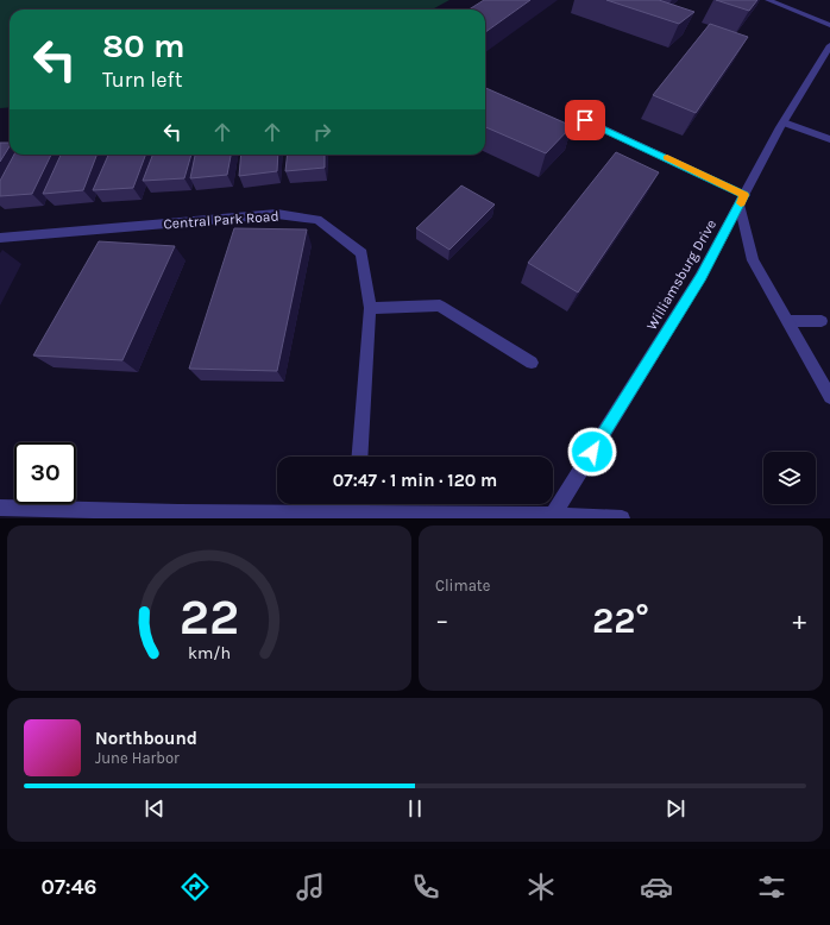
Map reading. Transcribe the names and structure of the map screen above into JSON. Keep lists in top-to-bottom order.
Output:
{
  "streets": {
    "street": ["Central Park Road", "Williamsburg Drive"]
  },
  "page": {
    "turn": ["80 m", "Turn left"],
    "limit": "30",
    "trip": "07:47 · 1 min · 120 m",
    "tile": "Climate",
    "heat": ["−", "22°", "+"],
    "song": ["Northbound", "June Harbor"],
    "tabs": "07:46",
    "gauge": ["22", "km/h"]
  }
}
